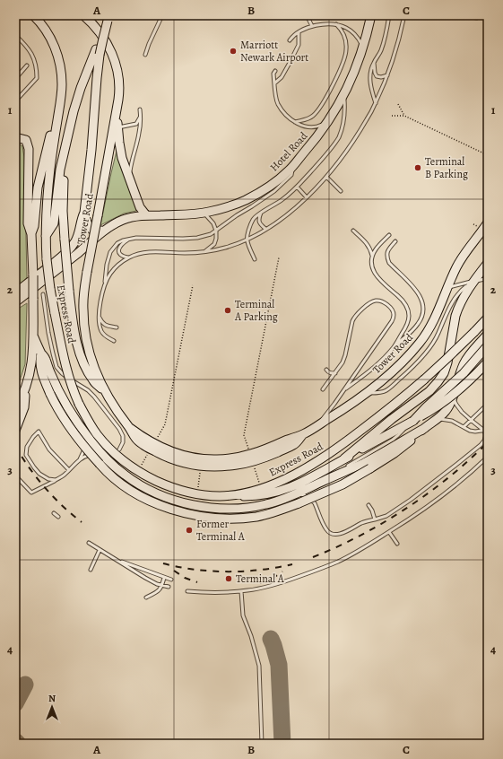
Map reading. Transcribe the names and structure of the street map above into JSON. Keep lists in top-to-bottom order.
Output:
{
  "streets": {
    "street": ["Hotel Road", "Tower Road", "Express Road"]
  },
  "places": [
    "Marriott Newark Airport",
    "Terminal B Parking",
    "Terminal A Parking",
    "Former Terminal A",
    "Terminal A"
  ],
  "north": "top",
  "grid": {
    "columns": ["A", "B", "C"],
    "rows": [
      "1",
      "2",
      "3",
      "4"
    ]
  }
}
